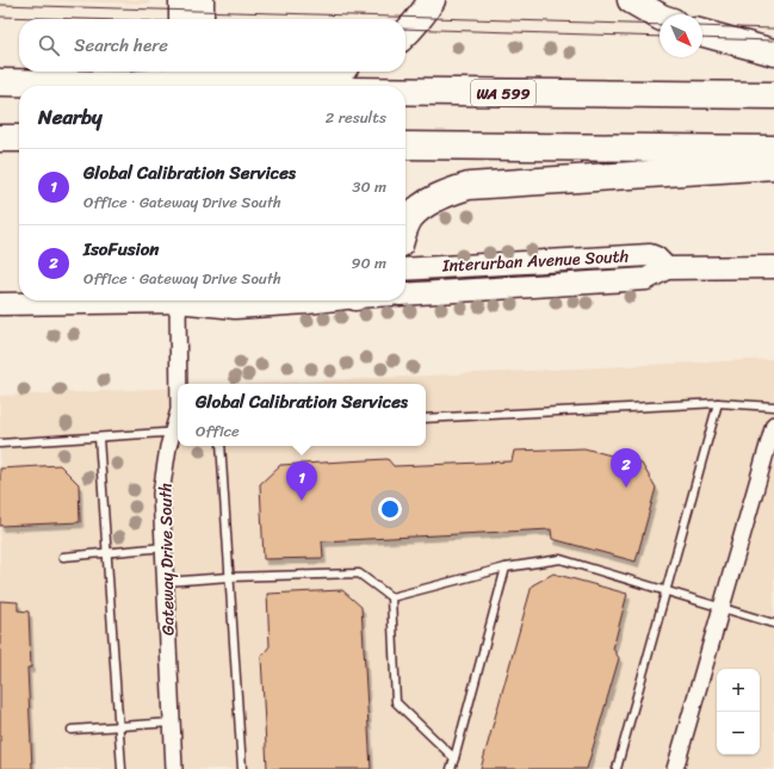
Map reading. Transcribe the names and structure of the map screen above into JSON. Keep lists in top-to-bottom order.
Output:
{
  "streets": {
    "highway": ["WA 599"],
    "main road": ["Interurban Avenue South"],
    "street": ["Gateway Drive South"]
  },
  "north": "bottom right",
  "page": {
    "search": "Search here",
    "heading": ["Nearby", "2 results"],
    "list": [
      {
        "mark": "1",
        "name": "Global Calibration Services",
        "note": "Office · Gateway Drive South",
        "value": "30 m"
      },
      {
        "mark": "2",
        "name": "IsoFusion",
        "note": "Office · Gateway Drive South",
        "value": "90 m"
      }
    ],
    "popup": ["Global Calibration Services", "Office"],
    "pins": ["2", "1"],
    "map_buttons": ["+", "−"]
  }
}
